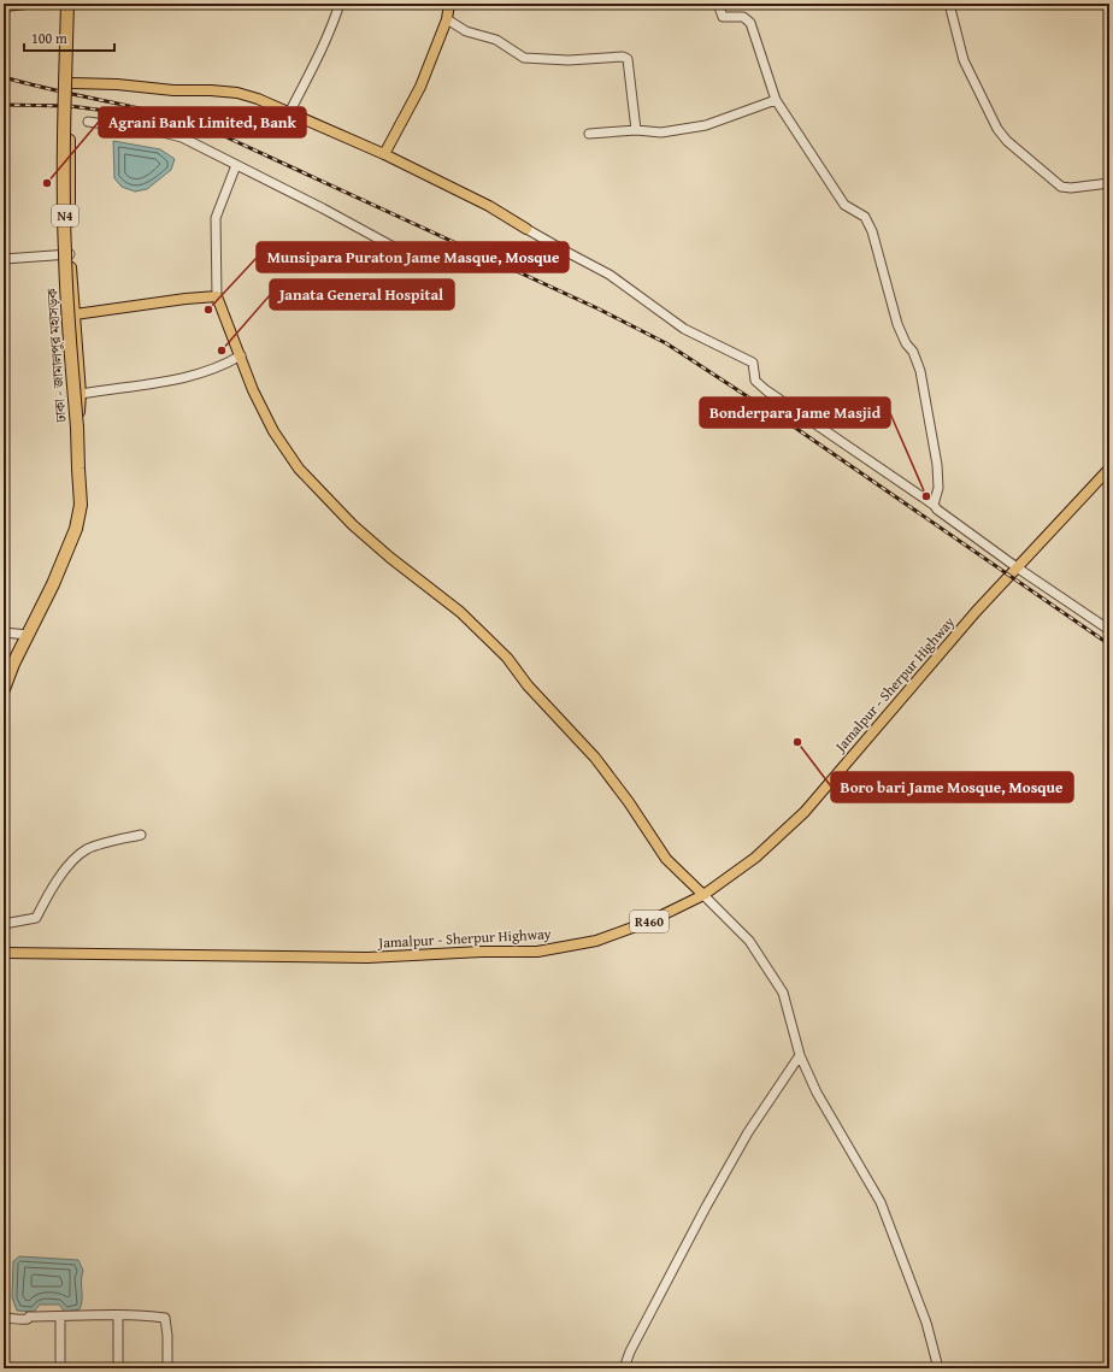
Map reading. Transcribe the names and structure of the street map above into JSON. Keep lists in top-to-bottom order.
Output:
{
  "streets": {
    "highway": ["N4", "ঢাকা - জামালপুর মহাসড়ক"],
    "main road": ["Jamalpur - Sherpur Highway", "R460"]
  },
  "places": [
    "Agrani Bank Limited, Bank",
    "Munsipara Puraton Jame Masque, Mosque",
    "Janata General Hospital",
    "Bonderpara Jame Masjid",
    "Boro bari Jame Mosque, Mosque"
  ],
  "scale_bar": "100 m"
}
